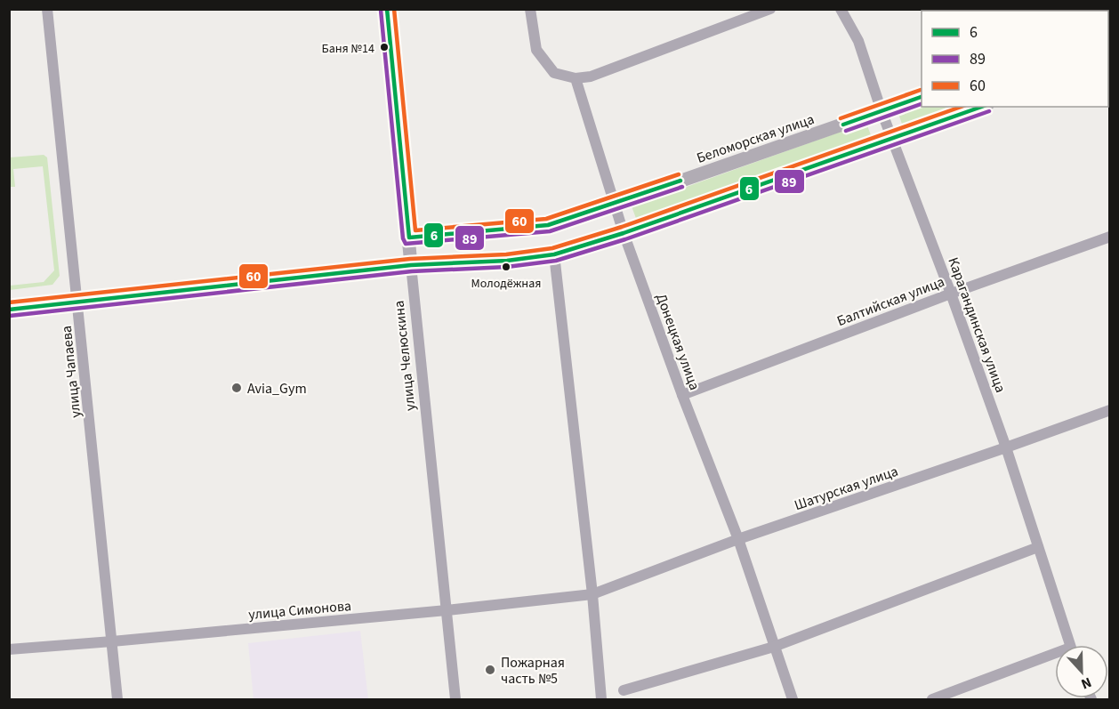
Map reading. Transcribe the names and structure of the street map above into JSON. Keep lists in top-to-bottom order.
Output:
{
  "streets": {
    "main road": ["Беломорская улица", "улица Челюскина"],
    "street": [
      "Балтийская улица",
      "Карагандинская улица",
      "Донецкая улица",
      "улица Чапаева",
      "Шатурская улица",
      "улица Симонова"
    ]
  },
  "crossings": [
    ["Беломорская улица", "Карагандинская улица"],
    ["Беломорская улица", "Донецкая улица"],
    ["Беломорская улица", "улица Челюскина"],
    ["Балтийская улица", "Карагандинская улица"],
    ["Балтийская улица", "Донецкая улица"],
    ["Карагандинская улица", "Шатурская улица"],
    ["Донецкая улица", "Шатурская улица"],
    ["улица Челюскина", "улица Симонова"],
    ["улица Чапаева", "улица Симонова"],
    ["Шатурская улица", "улица Симонова"]
  ],
  "places": [
    "Баня №14",
    "Молодёжная",
    "Avia_Gym",
    "Пожарная часть №5"
  ],
  "lines": ["transit line 6", "transit line 60", "transit line 89"],
  "legend": ["6", "89", "60"],
  "north": "bottom"
}
